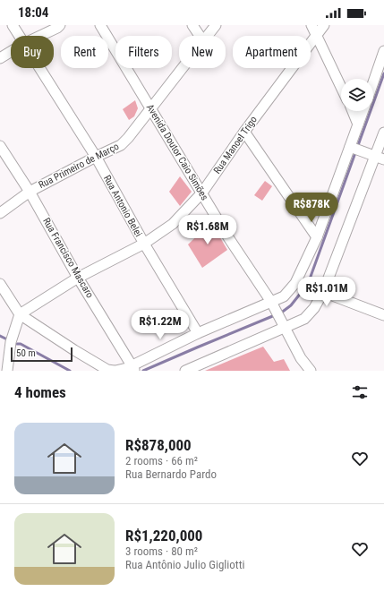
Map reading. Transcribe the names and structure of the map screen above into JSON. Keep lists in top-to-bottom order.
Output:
{
  "streets": {
    "street": [
      "Rua Manoel Trigo",
      "Avenida Doutor Caio Simões",
      "Rua Primeiro de Março",
      "Rua Antonio Belei",
      "Rua Francisco Mascaro"
    ]
  },
  "crossings": [
    ["Rua Manoel Trigo", "Avenida Doutor Caio Simões"],
    ["Rua Manoel Trigo", "Rua Antonio Belei"],
    ["Rua Manoel Trigo", "Rua Francisco Mascaro"],
    ["Avenida Doutor Caio Simões", "Rua Primeiro de Março"],
    ["Rua Primeiro de Março", "Rua Antonio Belei"],
    ["Rua Primeiro de Março", "Rua Francisco Mascaro"]
  ],
  "scale_bar": "50 m",
  "page": {
    "status": "18:04",
    "chip": [
      "Buy",
      "Rent",
      "Filters",
      "New",
      "Apartment"
    ],
    "price": [
      "R$878K",
      "R$1.68M",
      "R$1.01M",
      "R$1.22M"
    ],
    "scale": "50 m",
    "heading": "4 homes",
    "list": [
      {
        "name": "R$878,000",
        "note": "2 rooms · 66 m² · Rua Bernardo Pardo"
      },
      {
        "name": "R$1,220,000",
        "note": "3 rooms · 80 m² · Rua Antônio Julio Gigliotti"
      }
    ]
  }
}
